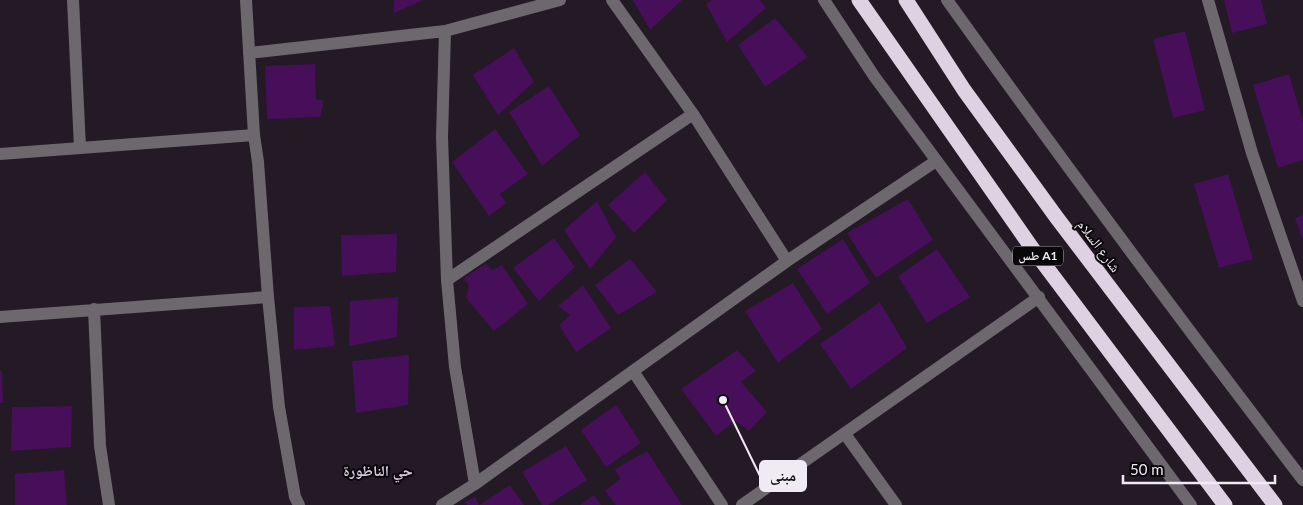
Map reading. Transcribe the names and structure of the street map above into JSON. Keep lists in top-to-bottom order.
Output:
{
  "streets": {
    "highway": ["شارع السلام", "طس A1"]
  },
  "districts": ["حي الناظورة"],
  "places": ["مبنى"],
  "scale_bar": "50 m"
}
